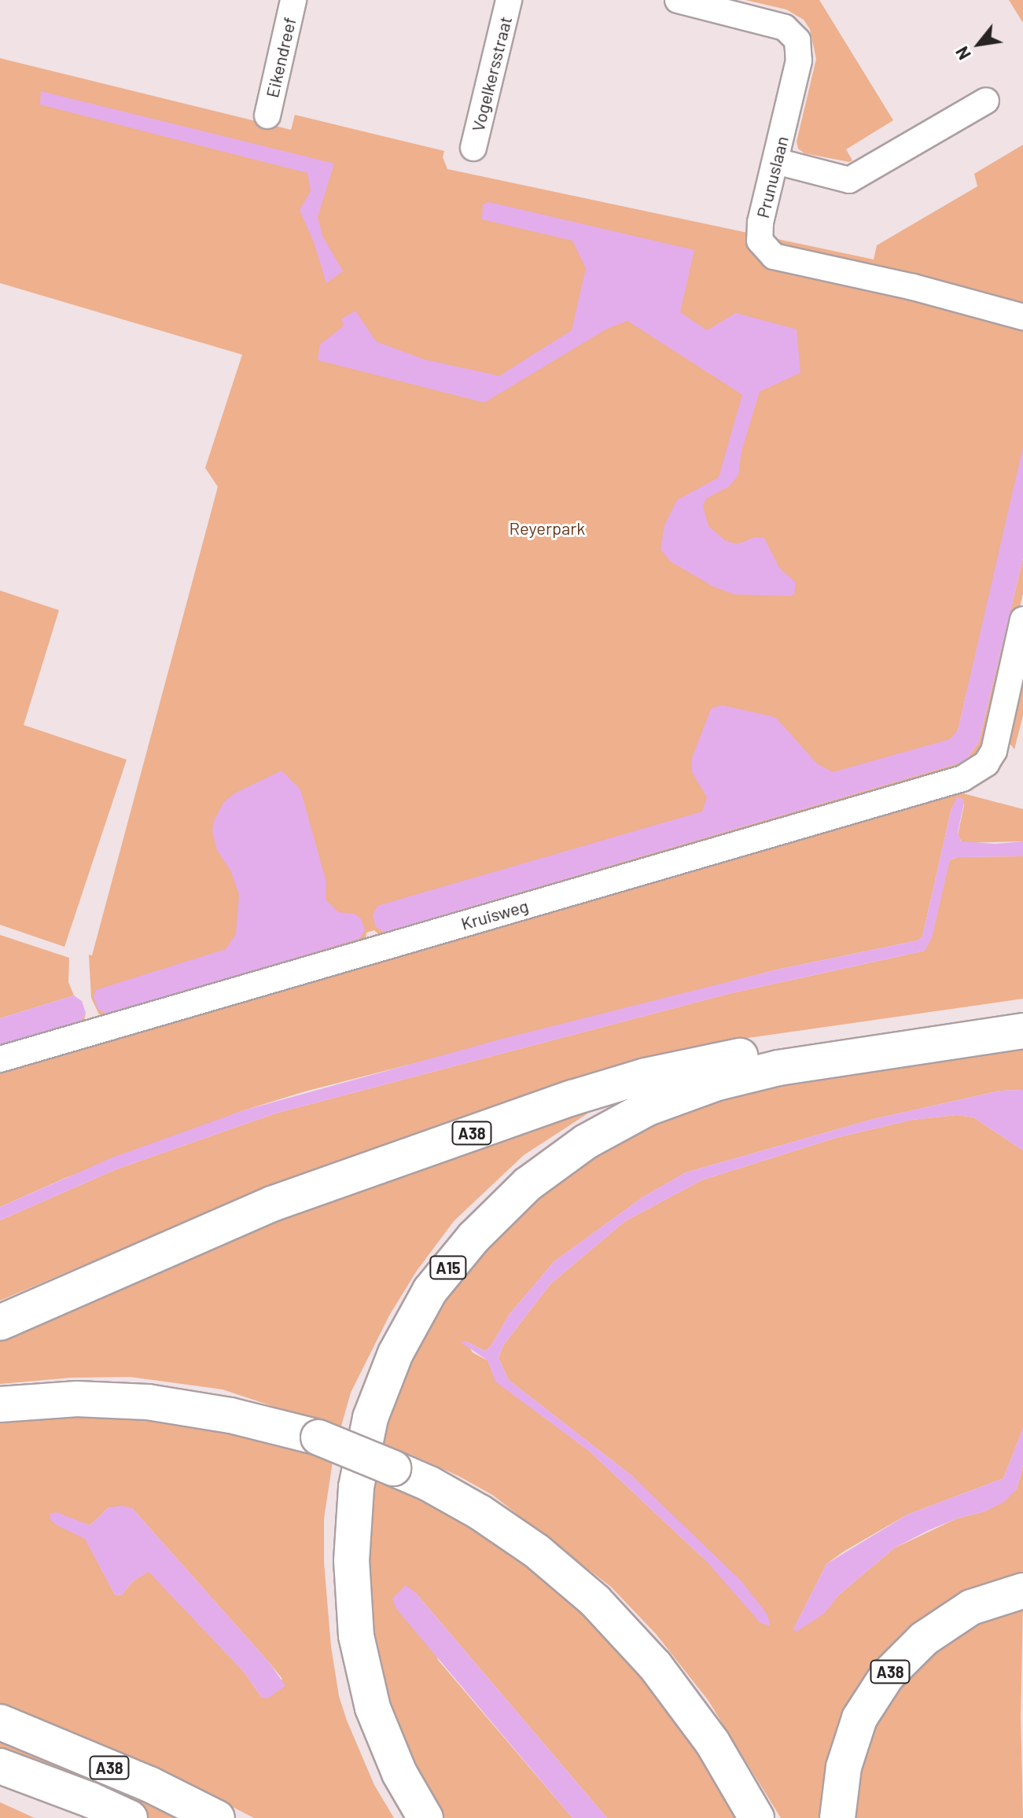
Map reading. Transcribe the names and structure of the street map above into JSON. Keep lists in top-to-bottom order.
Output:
{
  "streets": {
    "highway": ["A38", "A15"],
    "street": [
      "Eikendreef",
      "Vogelkersstraat",
      "Prunuslaan",
      "Kruisweg"
    ]
  },
  "crossings": [
    ["A38", "A15"]
  ],
  "parks": ["Reyerpark"],
  "north": "bottom left"
}
